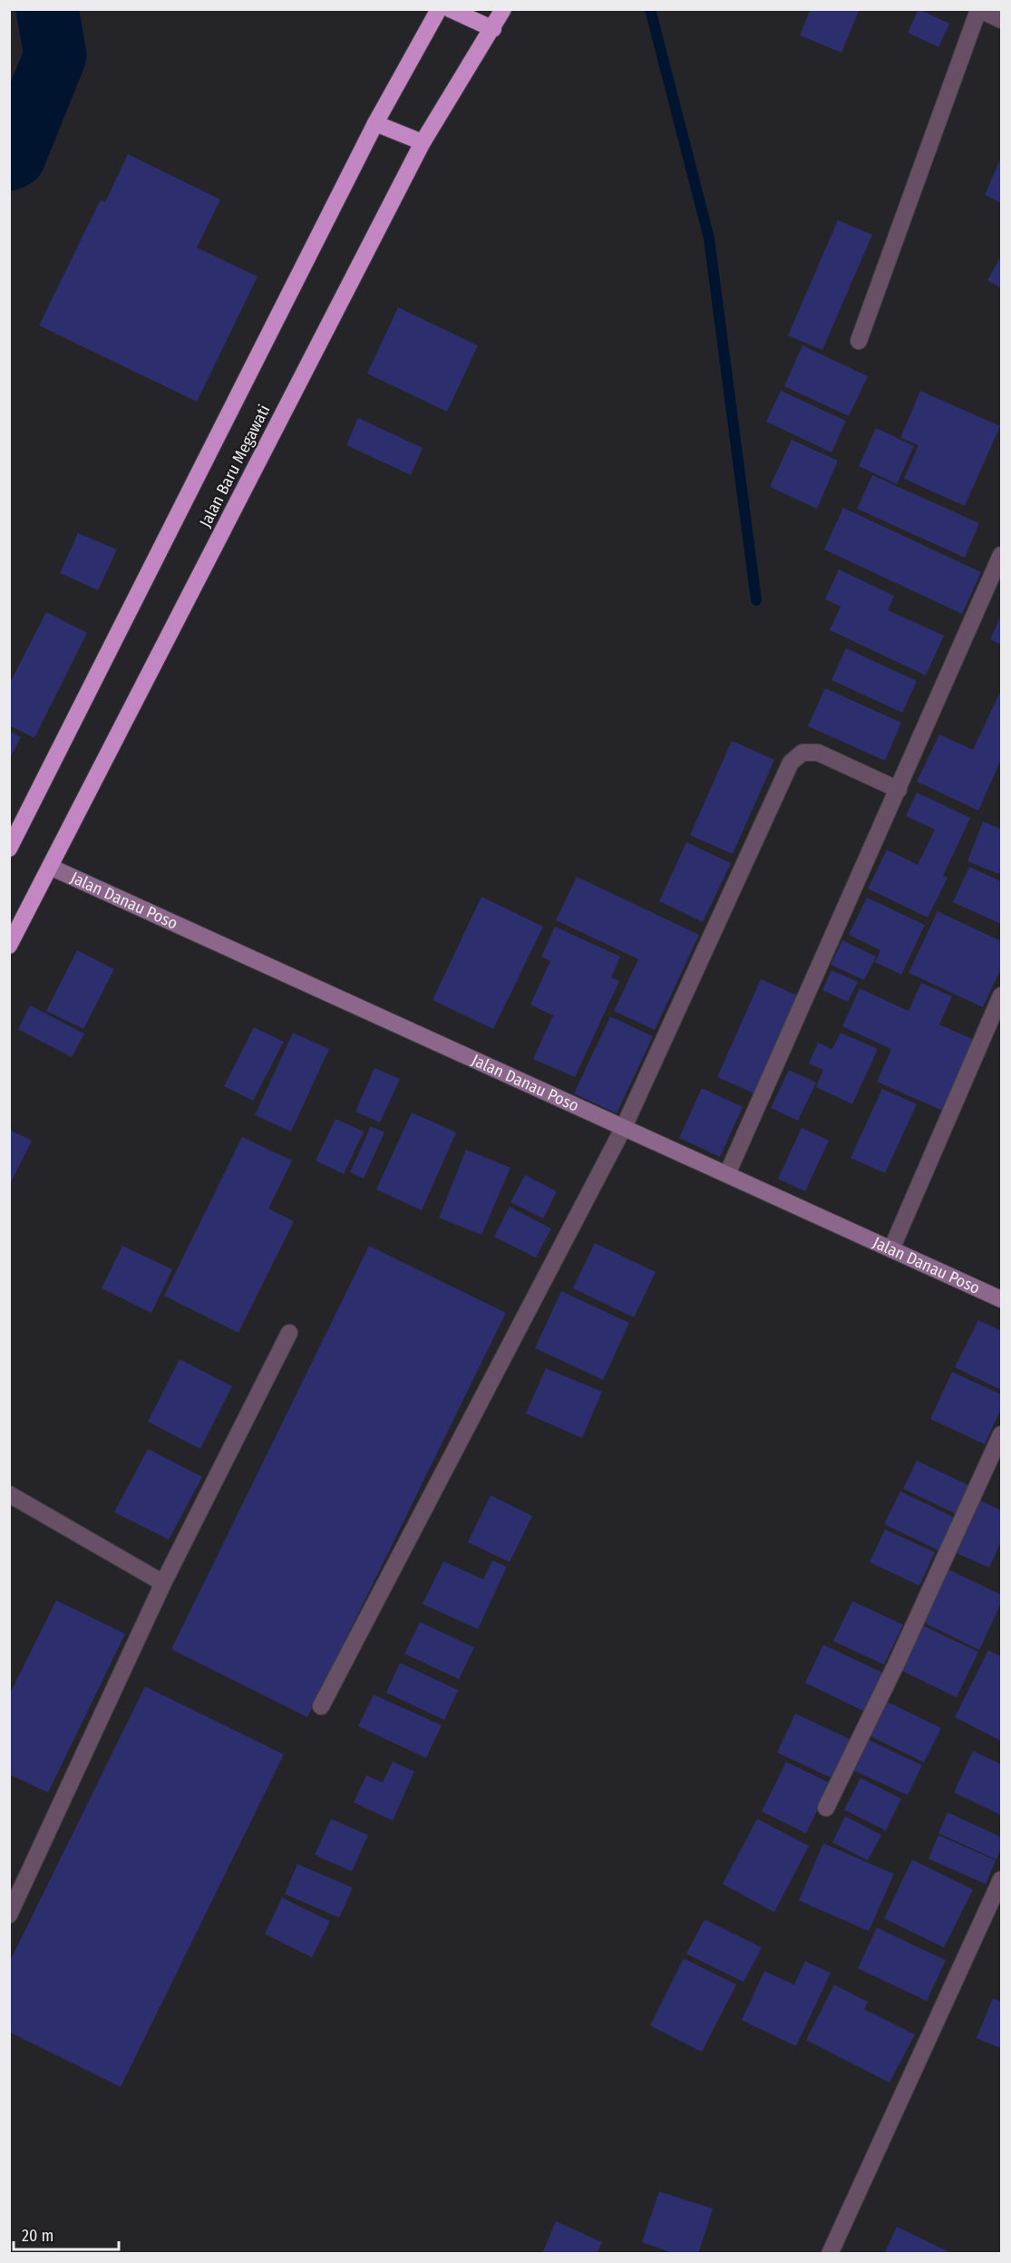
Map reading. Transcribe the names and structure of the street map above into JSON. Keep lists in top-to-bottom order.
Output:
{
  "streets": {
    "highway": ["Jalan Baru Megawati"],
    "street": ["Jalan Danau Poso"]
  },
  "crossings": [
    ["Jalan Baru Megawati", "Jalan Danau Poso"]
  ],
  "scale_bar": "20 m"
}
